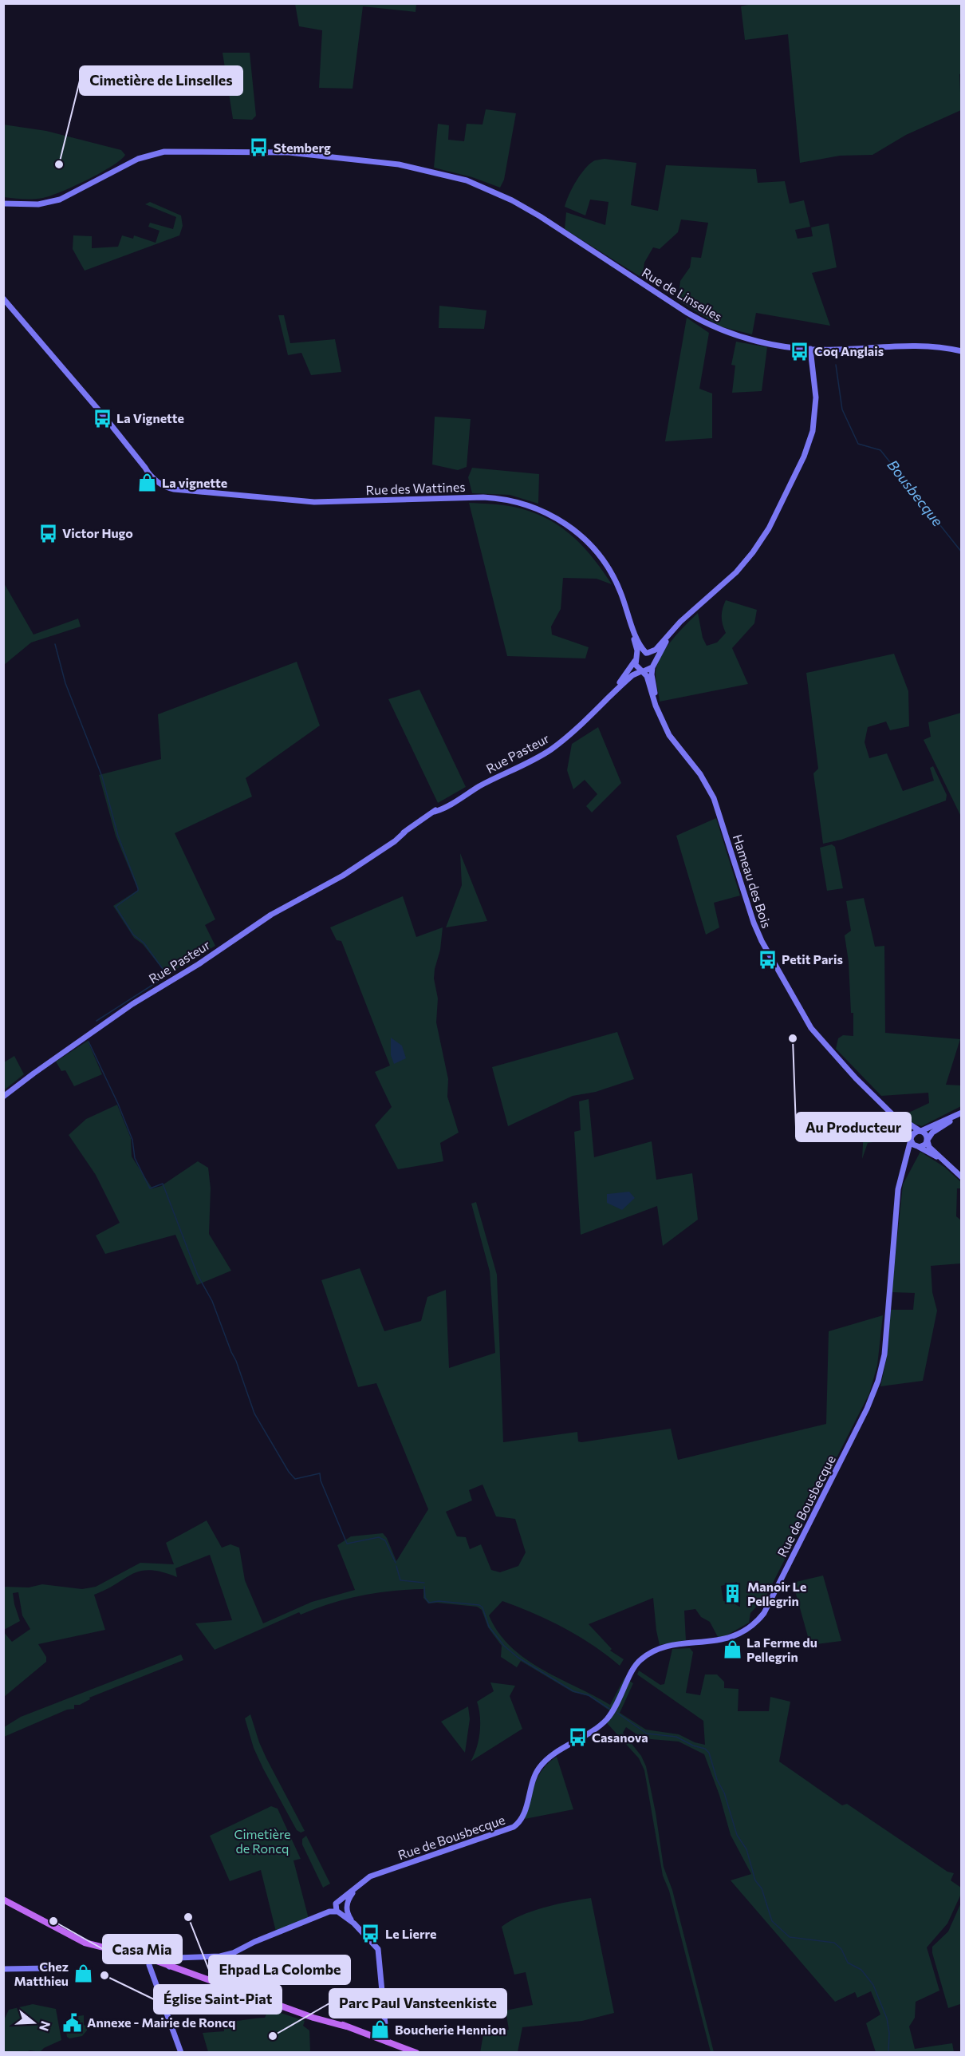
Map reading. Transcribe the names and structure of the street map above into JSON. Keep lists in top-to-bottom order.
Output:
{
  "streets": {
    "street": [
      "Rue de Linselles",
      "Rue des Wattines",
      "Rue Pasteur",
      "Hameau des Bois",
      "Rue de Bousbecque"
    ]
  },
  "crossings": [
    ["Rue des Wattines", "Rue Pasteur"],
    ["Rue des Wattines", "Hameau des Bois"],
    ["Rue Pasteur", "Hameau des Bois"],
    ["Hameau des Bois", "Rue de Bousbecque"]
  ],
  "water": ["Bousbecque"],
  "parks": ["Cimetière de Roncq"],
  "places": {
    "bus stop": [
      "Stemberg",
      "Coq Anglais",
      "La Vignette",
      "Victor Hugo",
      "Petit Paris",
      "Casanova",
      "Le Lierre"
    ],
    "other": [
      "Cimetière de Linselles",
      "Au Producteur",
      "Ehpad La Colombe",
      "Casa Mia",
      "Église Saint-Piat",
      "Parc Paul Vansteenkiste"
    ],
    "shop": [
      "La vignette",
      "La Ferme du Pellegrin",
      "Chez Matthieu",
      "Boucherie Hennion"
    ],
    "building": ["Manoir Le Pellegrin"],
    "public building": ["Annexe - Mairie de Roncq"]
  },
  "north": "right"
}
